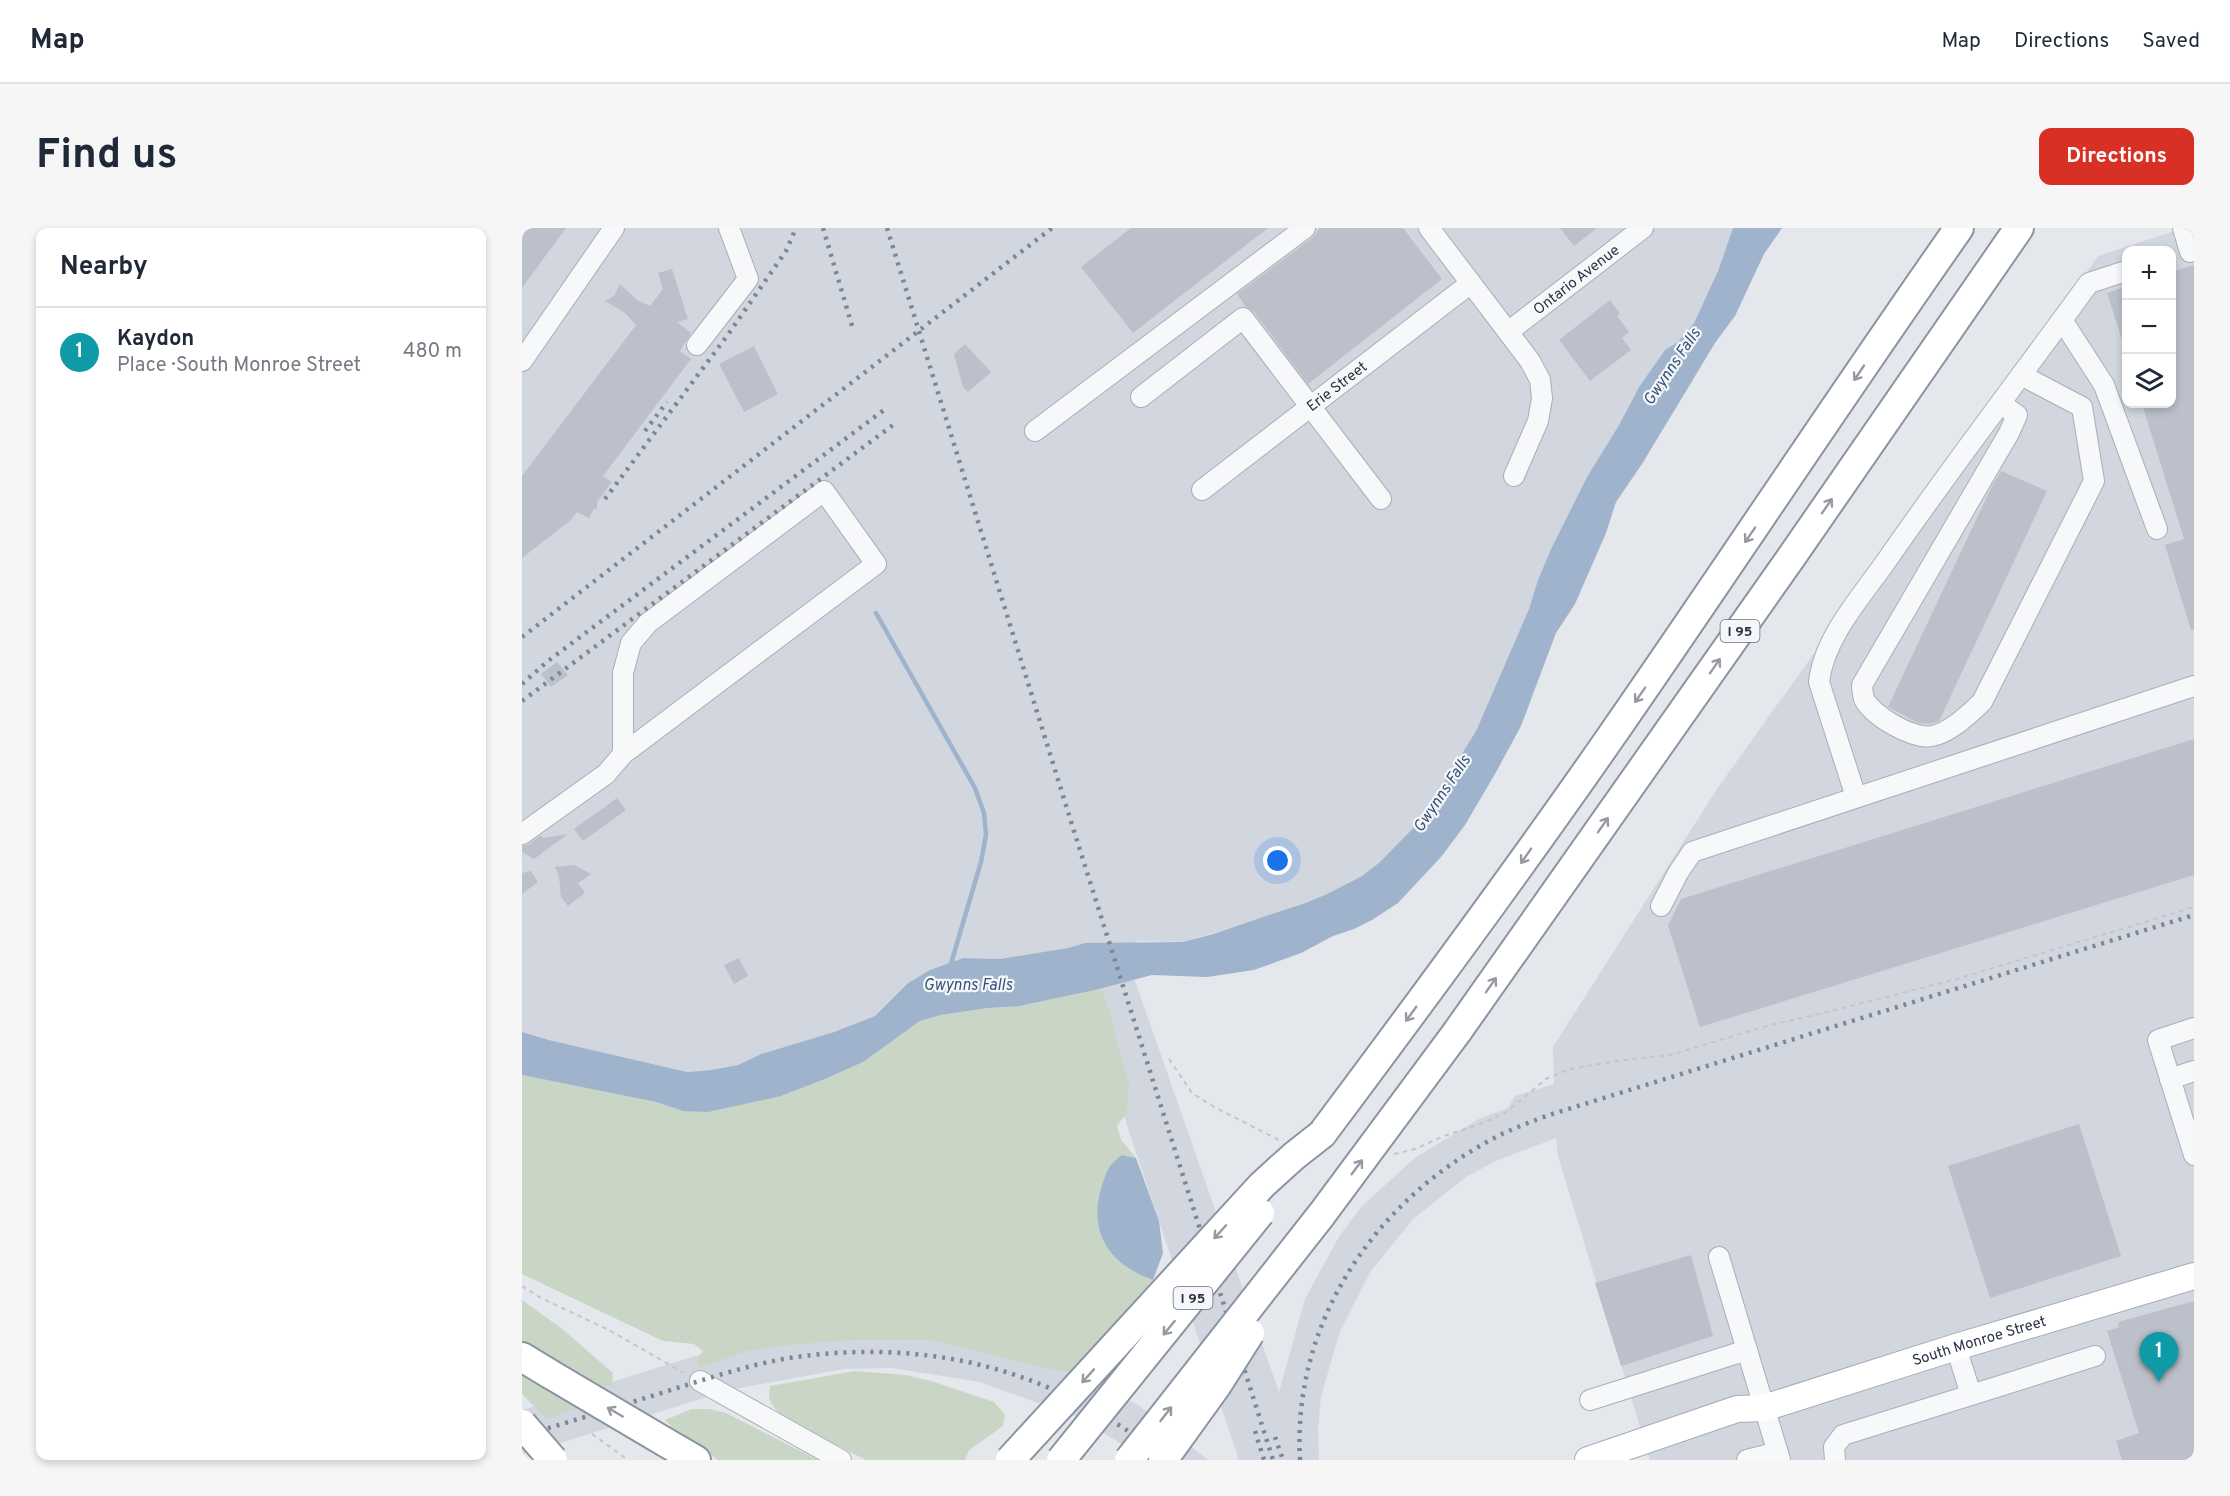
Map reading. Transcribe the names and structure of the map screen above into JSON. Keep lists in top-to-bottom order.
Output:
{
  "streets": {
    "highway": ["I 95"],
    "main road": ["South Monroe Street"],
    "street": ["Ontario Avenue", "Erie Street"]
  },
  "water": ["Gwynns Falls"],
  "page": {
    "header": "Map",
    "nav": ["Map", "Directions", "Saved"],
    "buttons": "Directions",
    "title": "Find us",
    "heading": "Nearby",
    "map_buttons": ["+", "−"],
    "list": [
      {
        "mark": "1",
        "name": "Kaydon",
        "note": "Place · South Monroe Street",
        "value": "480 m"
      }
    ],
    "pins": "1"
  }
}
